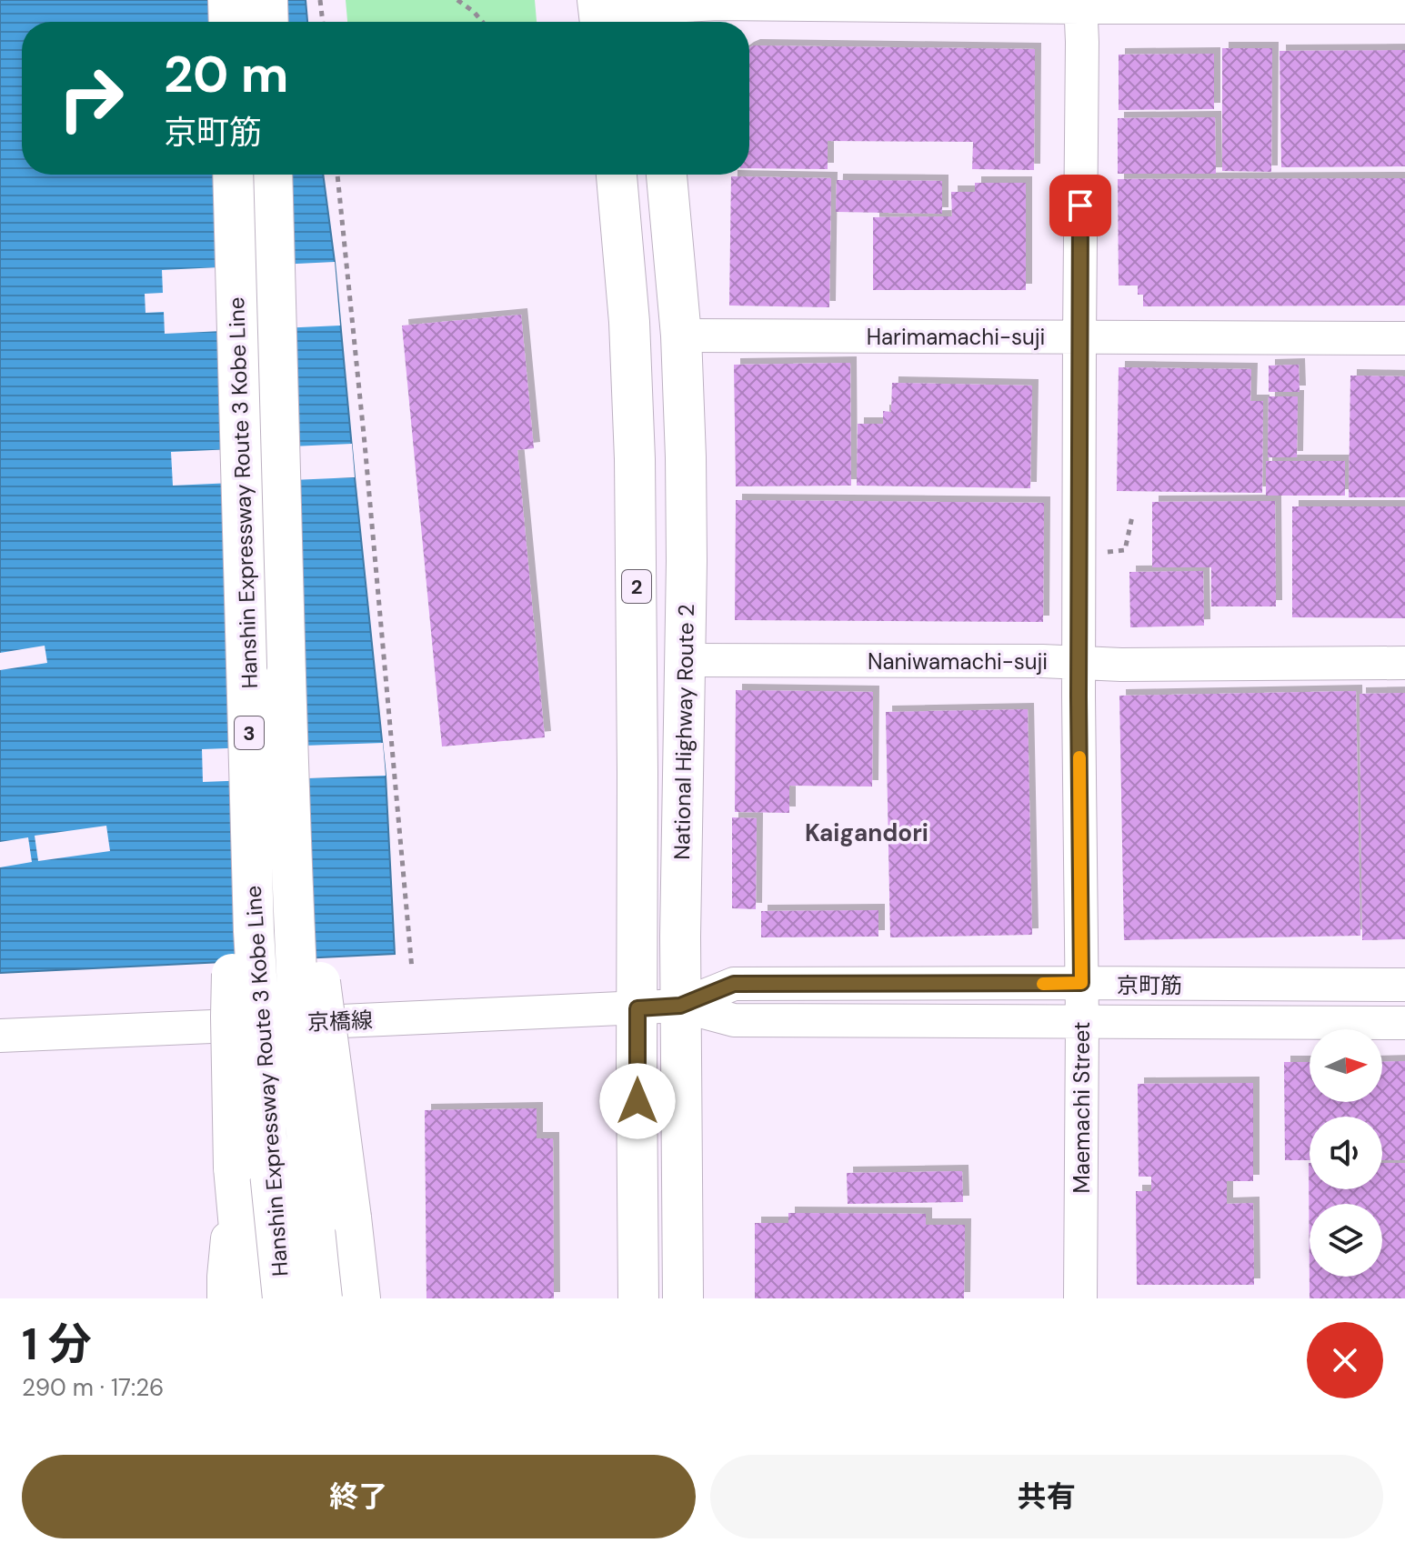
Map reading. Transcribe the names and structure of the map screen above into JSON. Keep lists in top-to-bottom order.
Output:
{
  "streets": {
    "highway": [
      "Hanshin Expressway Route 3 Kobe Line",
      "2",
      "National Highway Route 2",
      "3"
    ],
    "street": [
      "Harimamachi-suji",
      "Naniwamachi-suji",
      "京町筋",
      "京橋線",
      "Maemachi Street"
    ]
  },
  "crossings": [
    ["Harimamachi-suji", "National Highway Route 2"],
    ["Harimamachi-suji", "Maemachi Street"],
    ["Hanshin Expressway Route 3 Kobe Line", "3"],
    ["Naniwamachi-suji", "National Highway Route 2"],
    ["Naniwamachi-suji", "Maemachi Street"],
    ["National Highway Route 2", "京町筋"],
    ["National Highway Route 2", "京橋線"],
    ["京町筋", "京橋線"],
    ["京町筋", "Maemachi Street"]
  ],
  "districts": ["Kaigandori"],
  "north": "right",
  "page": {
    "turn": ["20 m", "京町筋"],
    "heading": ["1 分", "290 m · 17:26"],
    "buttons": ["終了", "共有"]
  }
}
